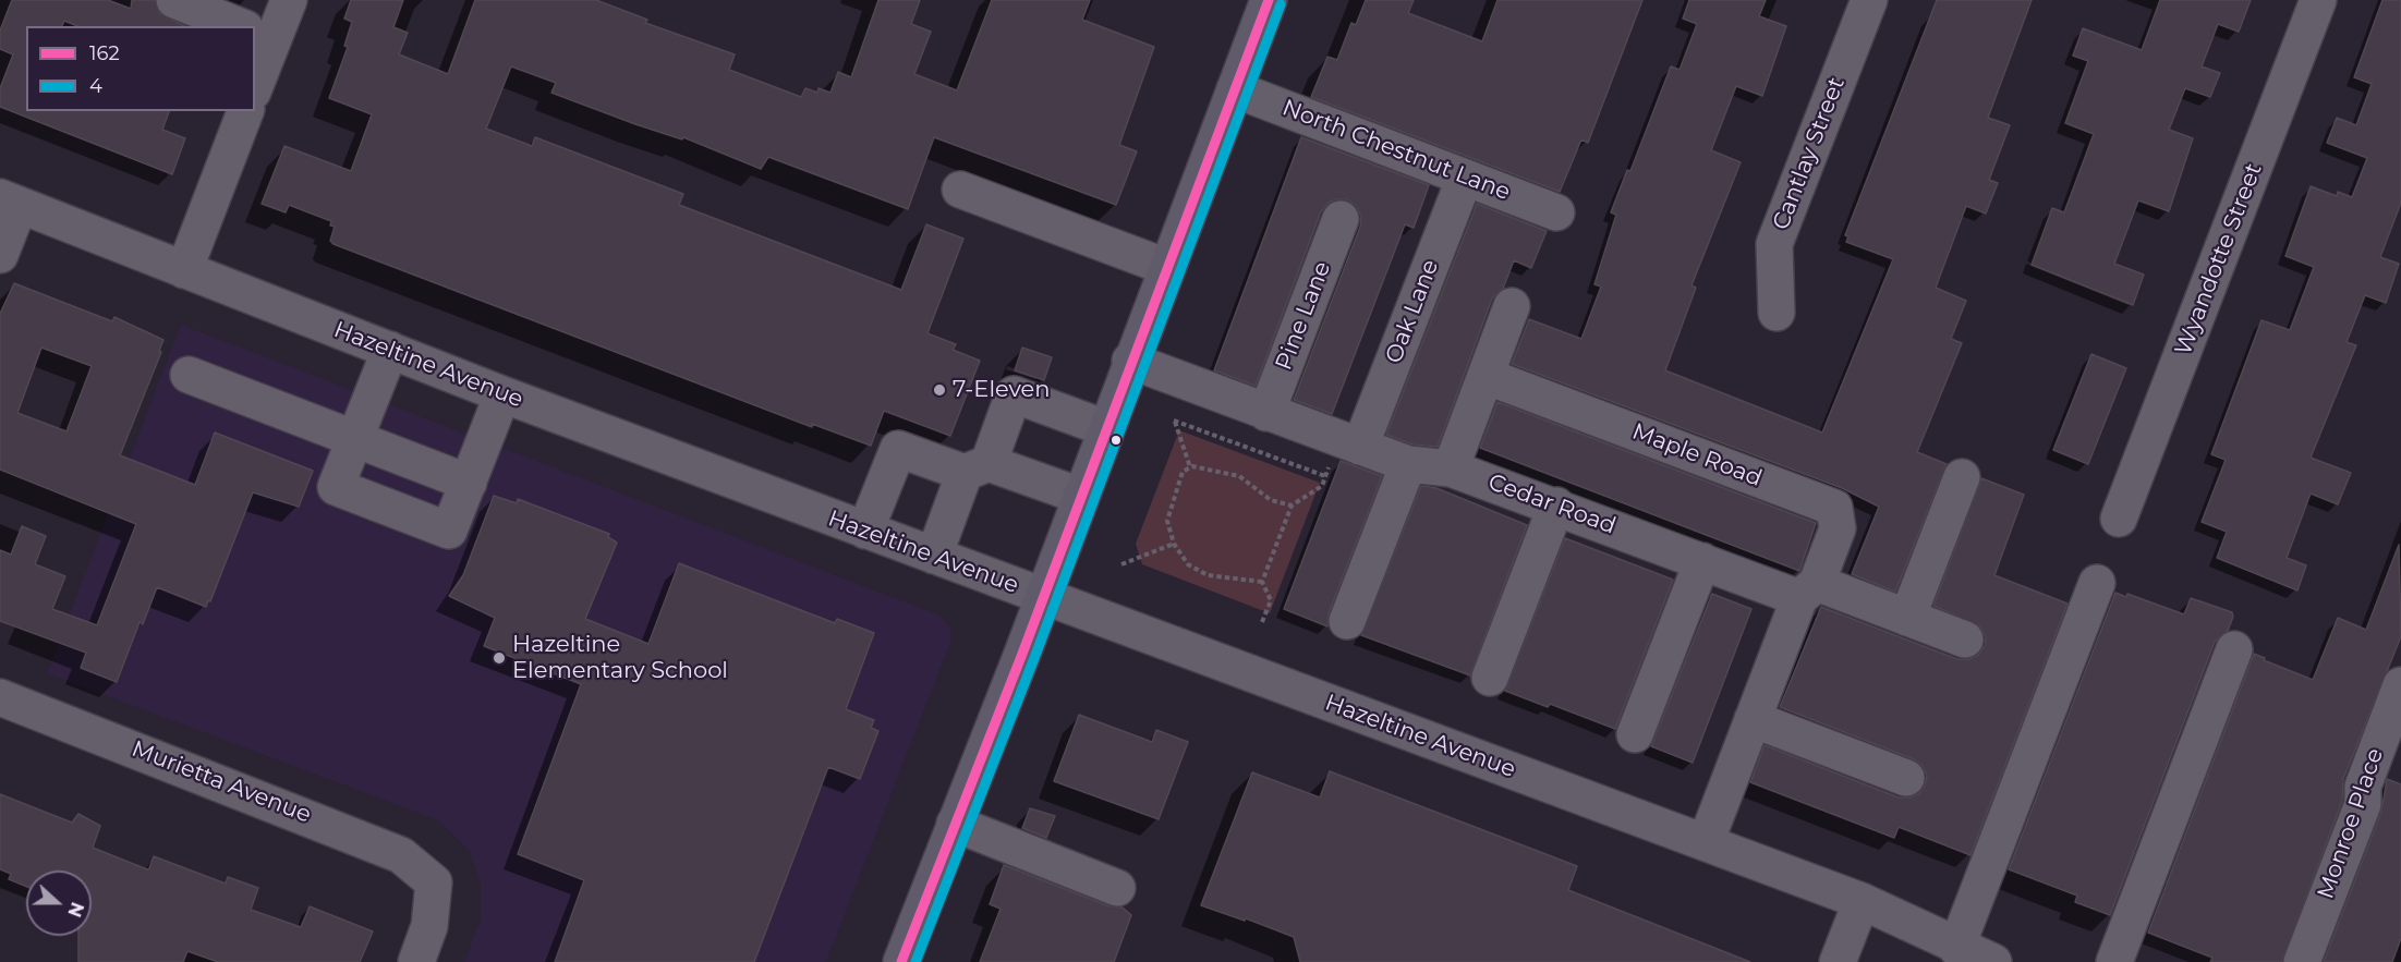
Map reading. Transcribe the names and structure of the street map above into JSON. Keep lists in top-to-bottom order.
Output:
{
  "streets": {
    "street": [
      "North Chestnut Lane",
      "Cantlay Street",
      "Wyandotte Street",
      "Oak Lane",
      "Pine Lane",
      "Hazeltine Avenue",
      "Maple Road",
      "Cedar Road",
      "Murietta Avenue",
      "Monroe Place"
    ]
  },
  "crossings": [
    ["North Chestnut Lane", "Oak Lane"],
    ["Oak Lane", "Cedar Road"],
    ["Pine Lane", "Cedar Road"],
    ["Hazeltine Avenue", "Maple Road"],
    ["Maple Road", "Cedar Road"]
  ],
  "places": ["7-Eleven", "Hazeltine Elementary School"],
  "lines": ["transit line 162", "transit line 4"],
  "legend": ["162", "4"],
  "north": "right"
}
